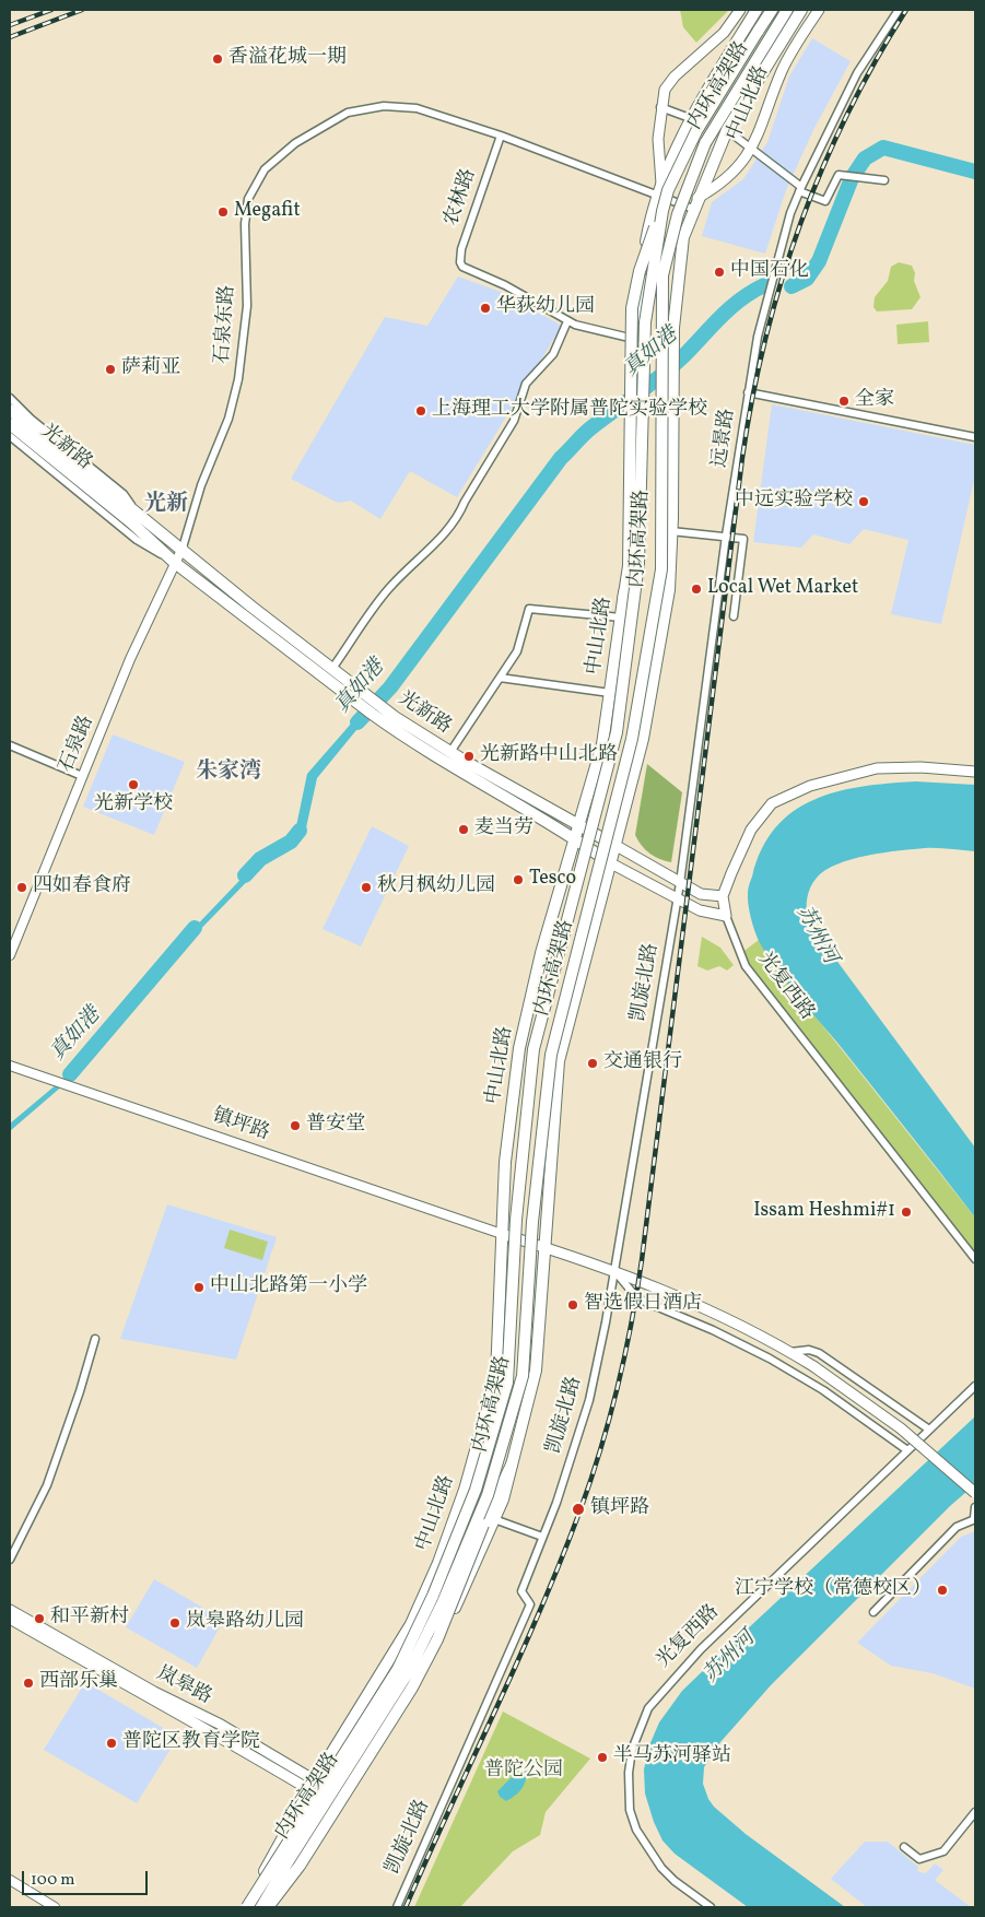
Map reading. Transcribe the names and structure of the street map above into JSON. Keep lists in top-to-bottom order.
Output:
{
  "streets": {
    "main road": [
      "内环高架路",
      "中山北路",
      "光新路",
      "光复西路",
      "镇坪路",
      "岚皋路"
    ],
    "street": [
      "农林路",
      "石泉东路",
      "远景路",
      "石泉路",
      "凯旋北路"
    ]
  },
  "crossings": [
    ["内环高架路", "中山北路"],
    ["中山北路", "农林路"],
    ["中山北路", "光新路"],
    ["中山北路", "镇坪路"],
    ["中山北路", "岚皋路"],
    ["农林路", "石泉东路"],
    ["石泉东路", "光新路"],
    ["石泉东路", "石泉路"],
    ["远景路", "光新路"],
    ["远景路", "凯旋北路"],
    ["光新路", "石泉路"],
    ["光新路", "凯旋北路"],
    ["光新路", "光复西路"],
    ["凯旋北路", "镇坪路"]
  ],
  "districts": ["光新", "朱家湾"],
  "water": ["真如港", "苏州河"],
  "parks": ["普陀公园"],
  "places": [
    "香溢花城一期",
    "Megafit",
    "中国石化",
    "华荻幼儿园",
    "萨莉亚",
    "全家",
    "上海理工大学附属普陀实验学校",
    "中远实验学校",
    "Local Wet Market",
    "光新路中山北路",
    "光新学校",
    "麦当劳",
    "Tesco",
    "四如春食府",
    "秋月枫幼儿园",
    "交通银行",
    "普安堂",
    "Issam Heshmi#1",
    "中山北路第一小学",
    "智选假日酒店",
    "镇坪路",
    "江宁学校（常德校区）",
    "和平新村",
    "岚皋路幼儿园",
    "西部乐巢",
    "普陀区教育学院",
    "半马苏河驿站"
  ],
  "scale_bar": "100 m"
}
